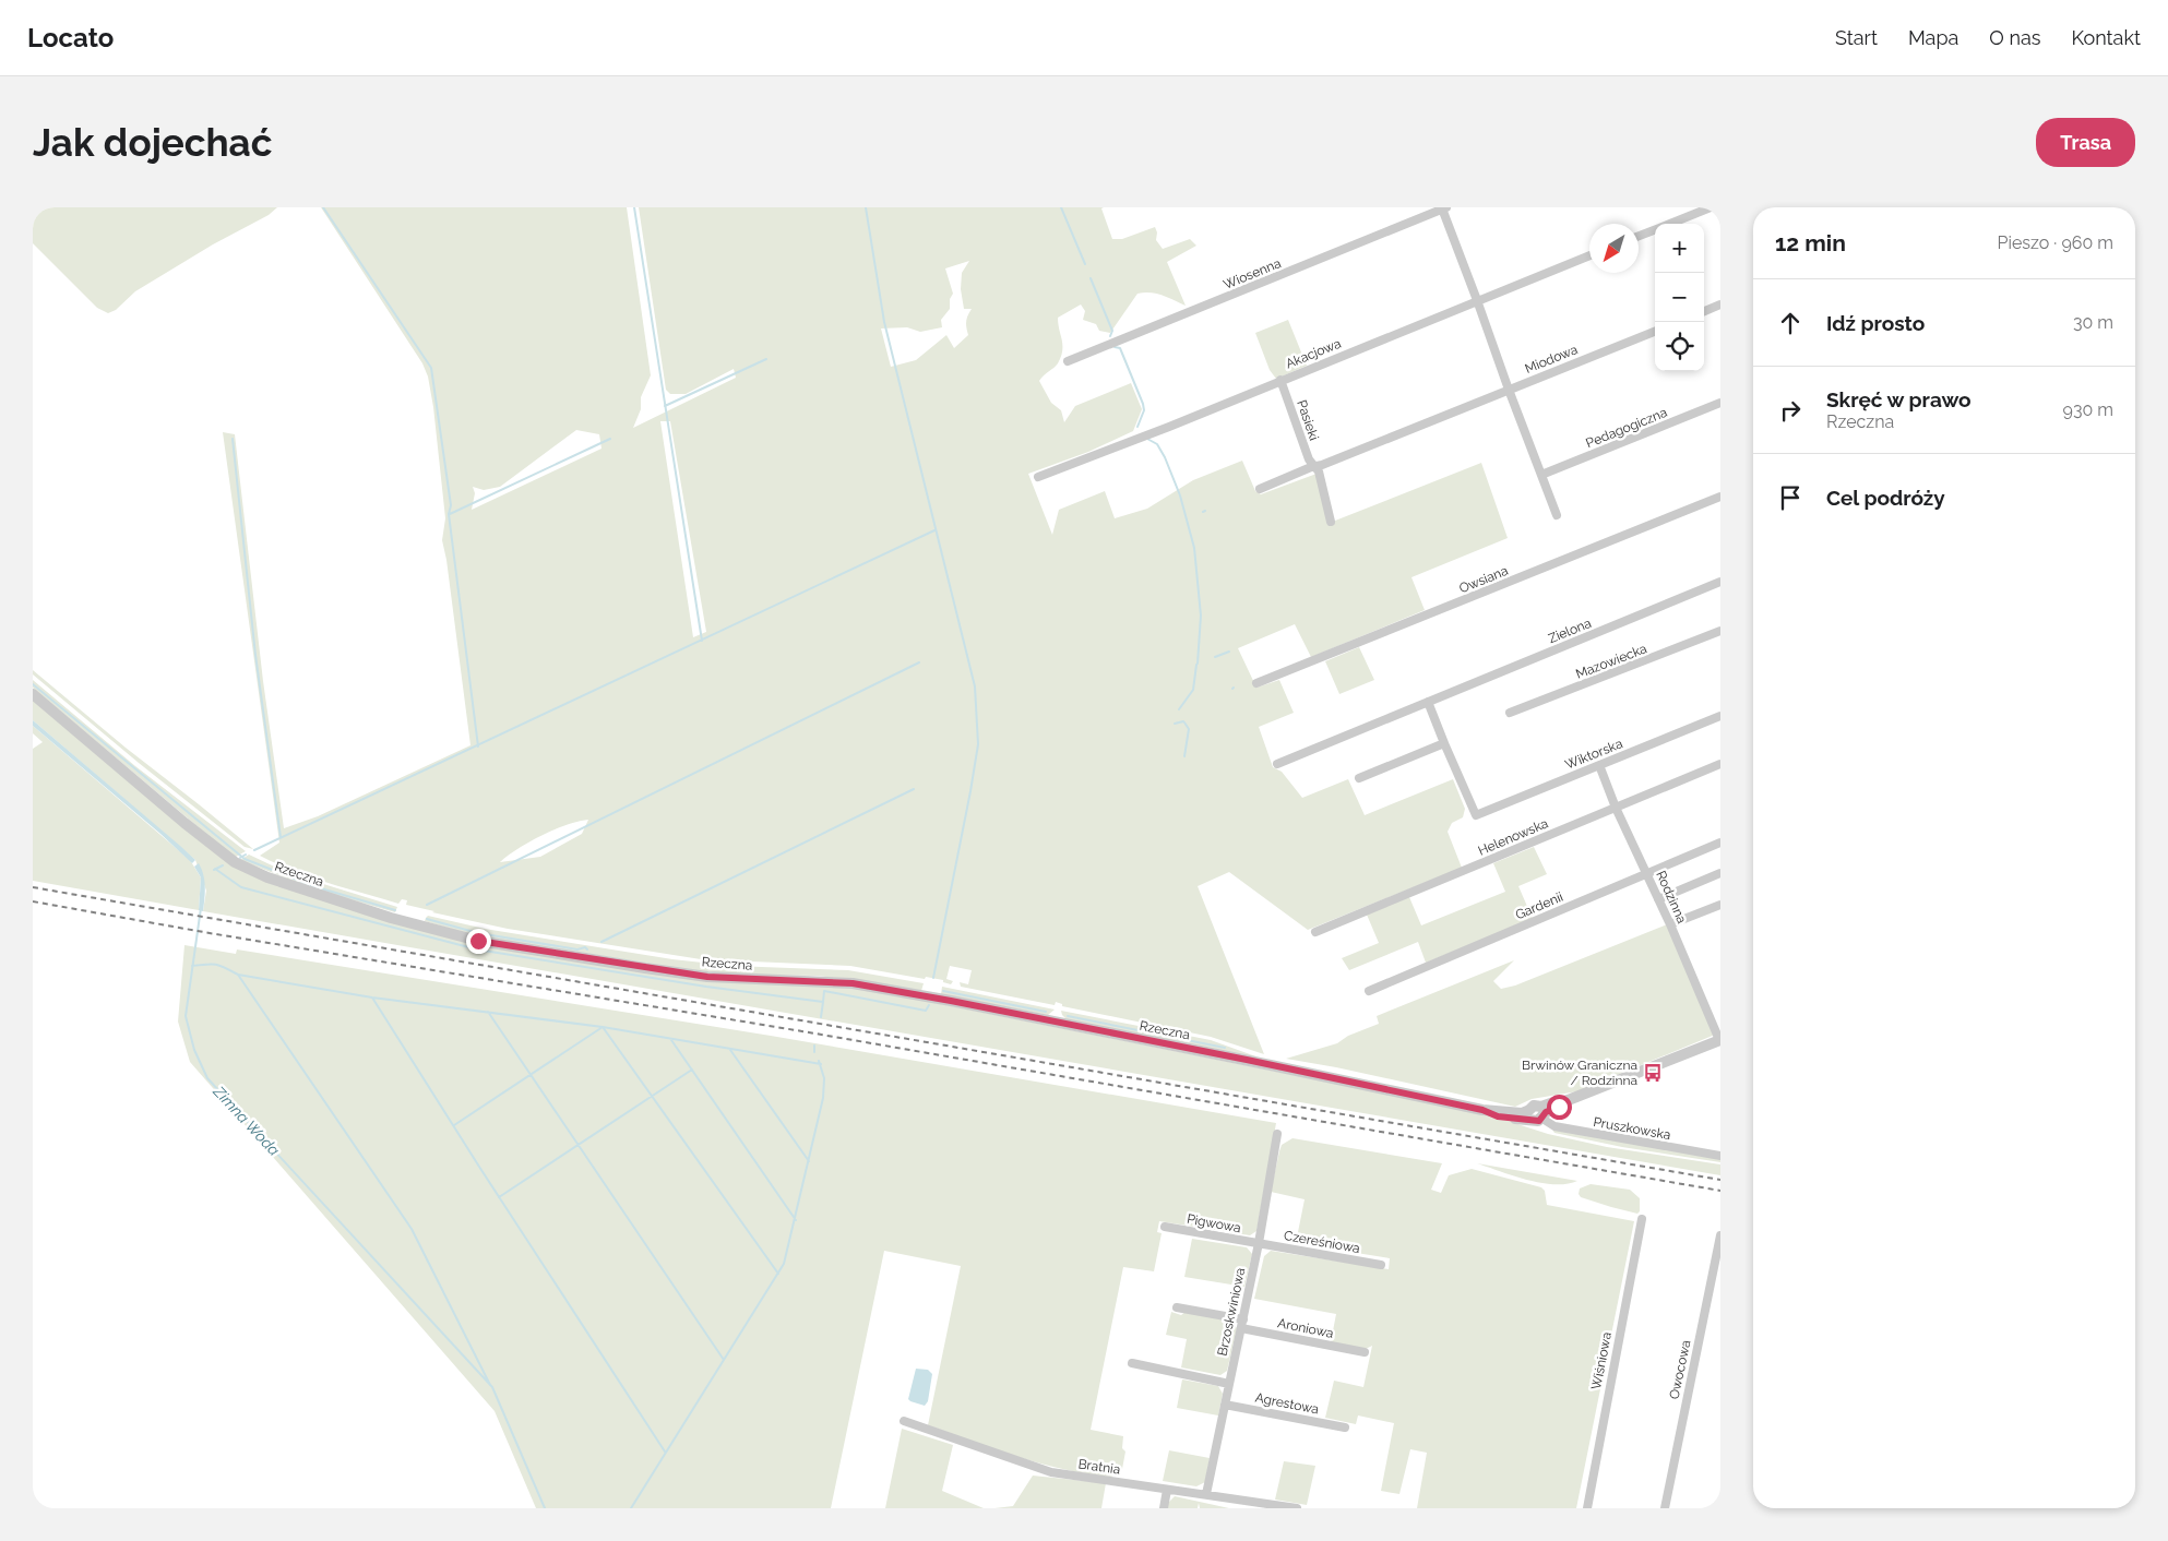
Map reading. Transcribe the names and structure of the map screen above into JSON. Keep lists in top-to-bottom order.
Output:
{
  "streets": {
    "street": [
      "Wiosenna",
      "Akacjowa",
      "Miodowa",
      "Pasieki",
      "Pedagogiczna",
      "Owsiana",
      "Zielona",
      "Mazowiecka",
      "Wiktorska",
      "Helenowska",
      "Rzeczna",
      "Rodzinna",
      "Gardenii",
      "Pruszkowska",
      "Pigwowa",
      "Czereśniowa",
      "Brzoskwiniowa",
      "Aroniowa",
      "Wiśniowa",
      "Owocowa",
      "Agrestowa",
      "Bratnia"
    ]
  },
  "crossings": [
    ["Akacjowa", "Pasieki"],
    ["Miodowa", "Pasieki"],
    ["Wiktorska", "Rodzinna"],
    ["Helenowska", "Rodzinna"],
    ["Rzeczna", "Pruszkowska"],
    ["Rodzinna", "Gardenii"],
    ["Pigwowa", "Czereśniowa"],
    ["Pigwowa", "Brzoskwiniowa"],
    ["Czereśniowa", "Brzoskwiniowa"],
    ["Brzoskwiniowa", "Aroniowa"],
    ["Brzoskwiniowa", "Agrestowa"],
    ["Brzoskwiniowa", "Bratnia"]
  ],
  "water": ["Zimna Woda"],
  "places": {
    "bus stop": ["Brwinów Graniczna / Rodzinna"]
  },
  "north": "bottom left",
  "page": {
    "header": "Locato",
    "nav": [
      "Start",
      "Mapa",
      "O nas",
      "Kontakt"
    ],
    "buttons": "Trasa",
    "title": "Jak dojechać",
    "heading": ["12 min", "Pieszo · 960 m"],
    "map_buttons": ["+", "−"],
    "list": [
      ["Idź prosto", "30 m"],
      ["Skręć w prawo", "Rzeczna", "930 m"],
      "Cel podróży"
    ]
  }
}
